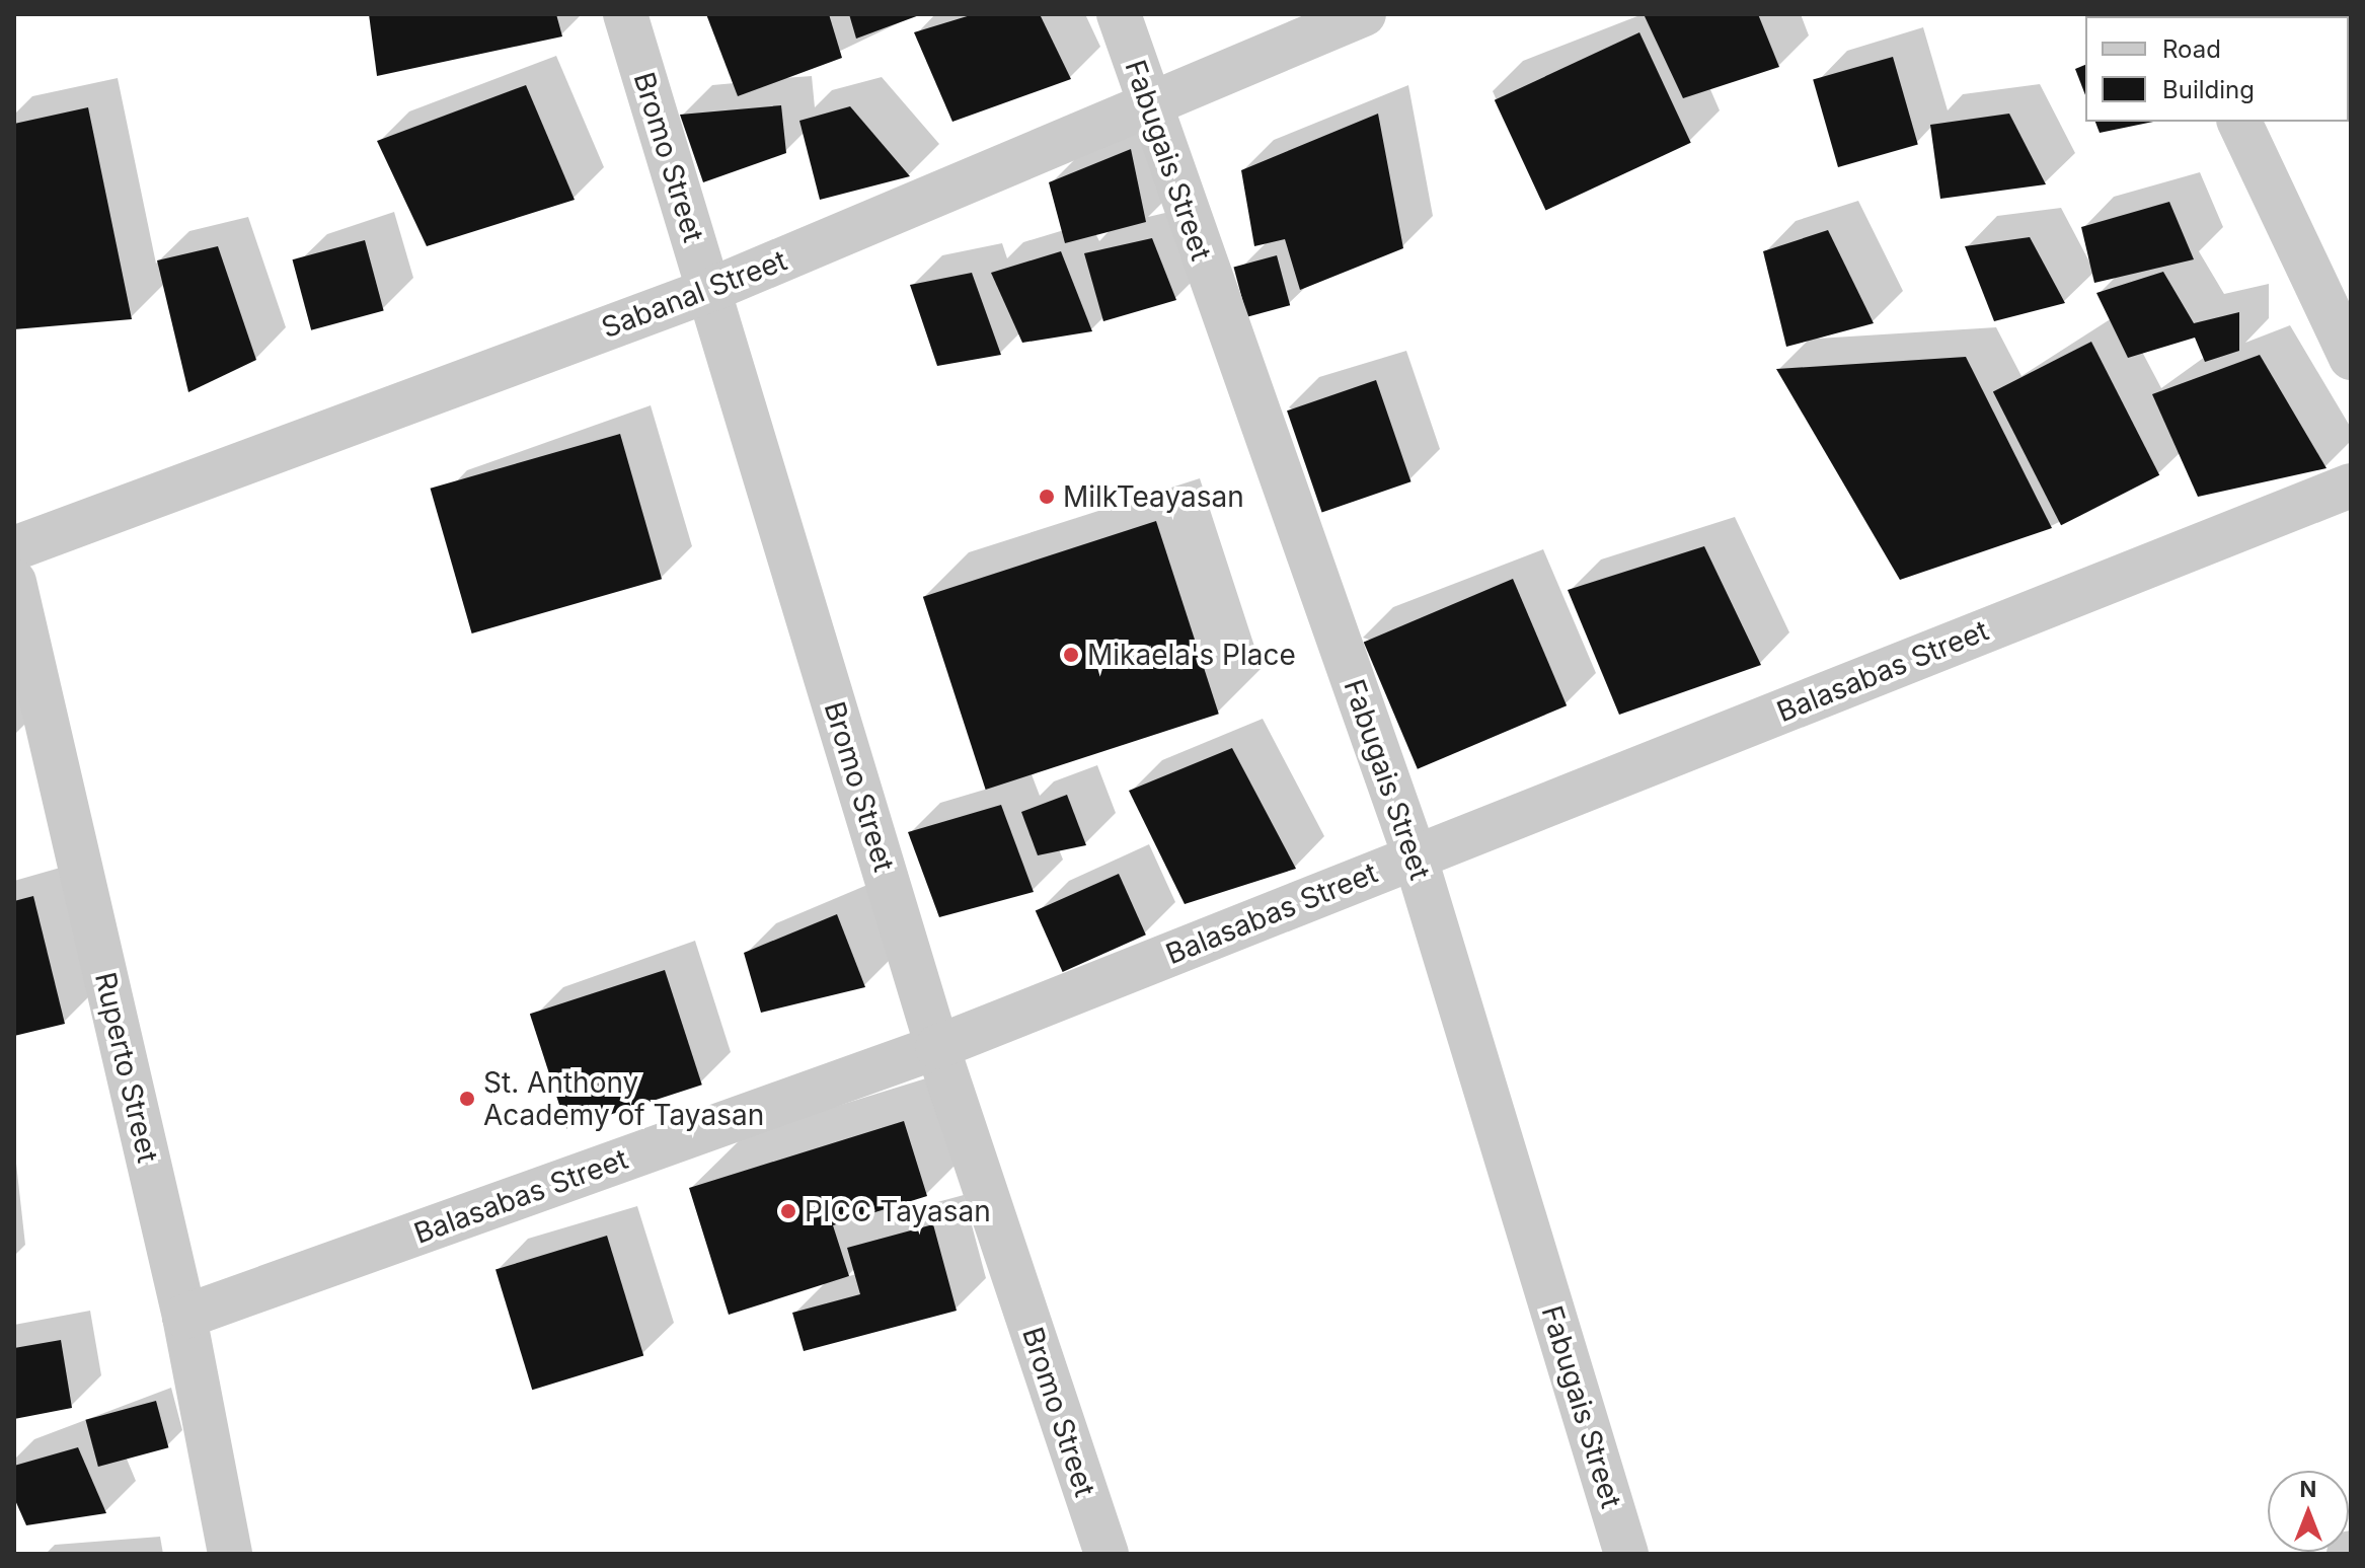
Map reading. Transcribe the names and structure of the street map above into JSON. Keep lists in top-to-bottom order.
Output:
{
  "streets": {
    "street": [
      "Bromo Street",
      "Fabugais Street",
      "Sabanal Street",
      "Balasabas Street",
      "Ruperto Street"
    ]
  },
  "crossings": [
    ["Bromo Street", "Sabanal Street"],
    ["Bromo Street", "Balasabas Street"],
    ["Fabugais Street", "Sabanal Street"],
    ["Fabugais Street", "Balasabas Street"],
    ["Balasabas Street", "Ruperto Street"]
  ],
  "places": [
    "MilkTeayasan",
    "Mikaela's Place",
    "St. Anthony Academy of Tayasan",
    "PICC Tayasan"
  ],
  "legend": ["Road", "Building"],
  "north": "top"
}
